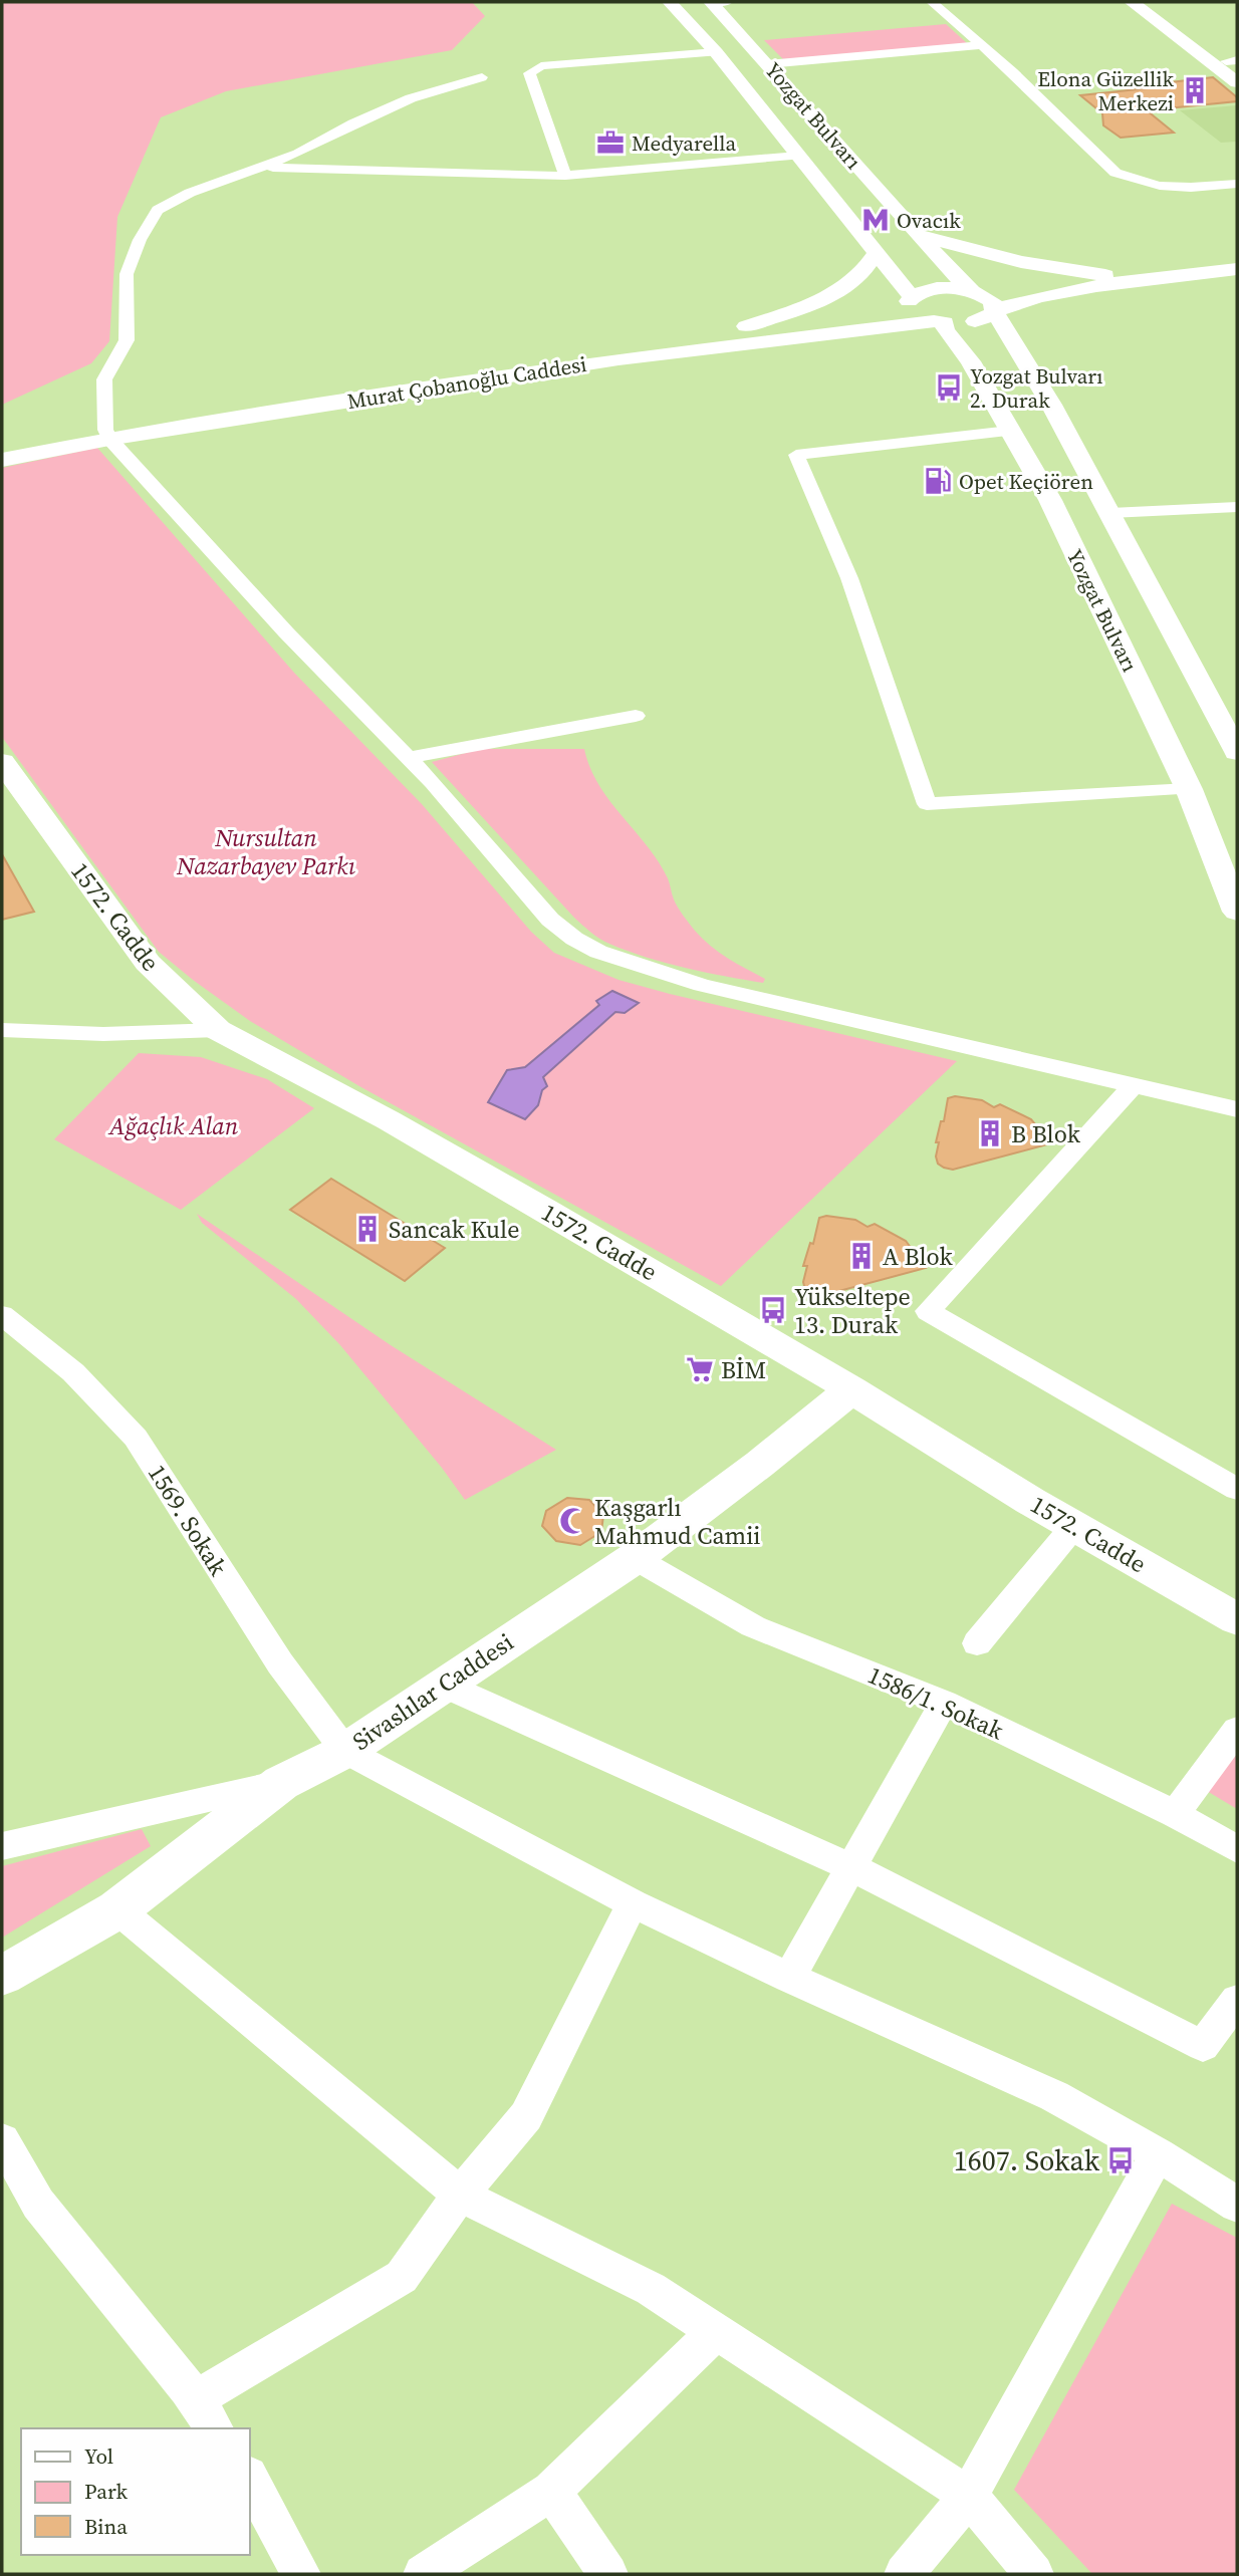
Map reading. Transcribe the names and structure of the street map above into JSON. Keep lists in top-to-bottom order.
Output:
{
  "streets": {
    "main road": [
      "Yozgat Bulvarı",
      "Murat Çobanoğlu Caddesi",
      "1572. Cadde",
      "Sivaslılar Caddesi"
    ],
    "street": ["1569. Sokak", "1586/1. Sokak"]
  },
  "crossings": [
    ["Yozgat Bulvarı", "Murat Çobanoğlu Caddesi"],
    ["1572. Cadde", "Sivaslılar Caddesi"],
    ["1569. Sokak", "Sivaslılar Caddesi"],
    ["Sivaslılar Caddesi", "1586/1. Sokak"]
  ],
  "parks": ["Nursultan Nazarbayev Parkı", "Ağaçlık Alan"],
  "places": {
    "building": [
      "Elona Güzellik Merkezi",
      "B Blok",
      "Sancak Kule",
      "A Blok"
    ],
    "office": ["Medyarella"],
    "metro station": ["Ovacık"],
    "bus stop": ["Yozgat Bulvarı 2. Durak", "Yükseltepe 13. Durak", "1607. Sokak"],
    "fuel station": ["Opet Keçiören"],
    "supermarket": ["BİM"],
    "mosque": ["Kaşgarlı Mahmud Camii"]
  },
  "legend": ["Yol", "Park", "Bina"]
}
